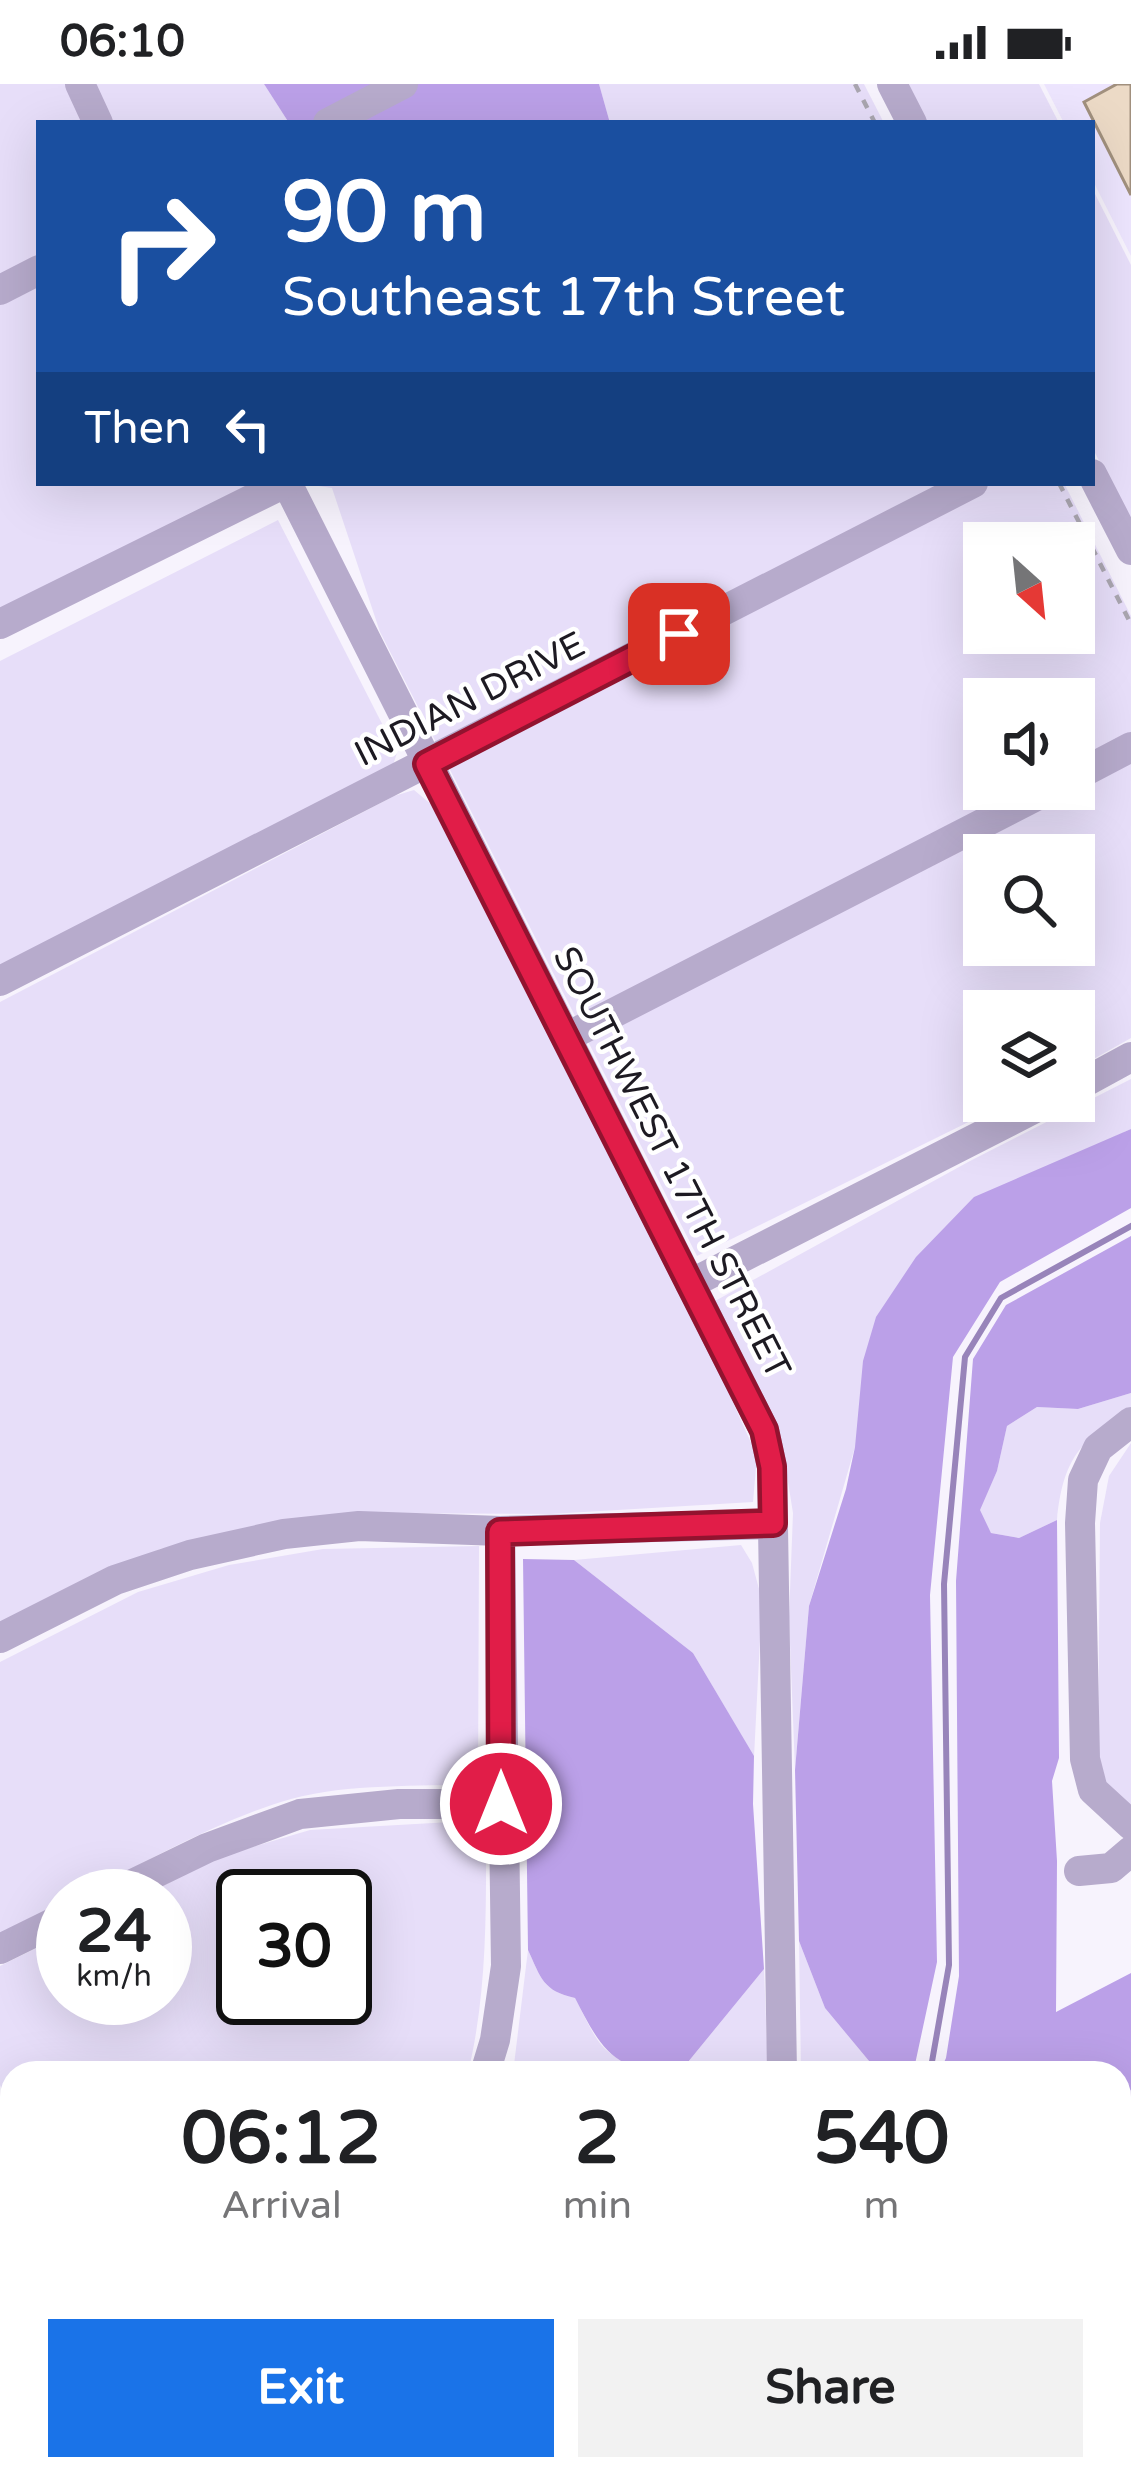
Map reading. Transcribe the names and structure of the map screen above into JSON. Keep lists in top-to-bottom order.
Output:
{
  "streets": {
    "street": ["INDIAN DRIVE", "SOUTHWEST 17TH STREET"]
  },
  "crossings": [
    ["INDIAN DRIVE", "SOUTHWEST 17TH STREET"]
  ],
  "north": "bottom right",
  "page": {
    "status": "06:10",
    "turn": ["90 m", "Southeast 17th Street"],
    "then": "Then",
    "speed": "24 km/h",
    "limit": "30",
    "eta": [
      "06:12",
      "Arrival",
      "2",
      "min",
      "540",
      "m"
    ],
    "buttons": ["Exit", "Share"]
  }
}
